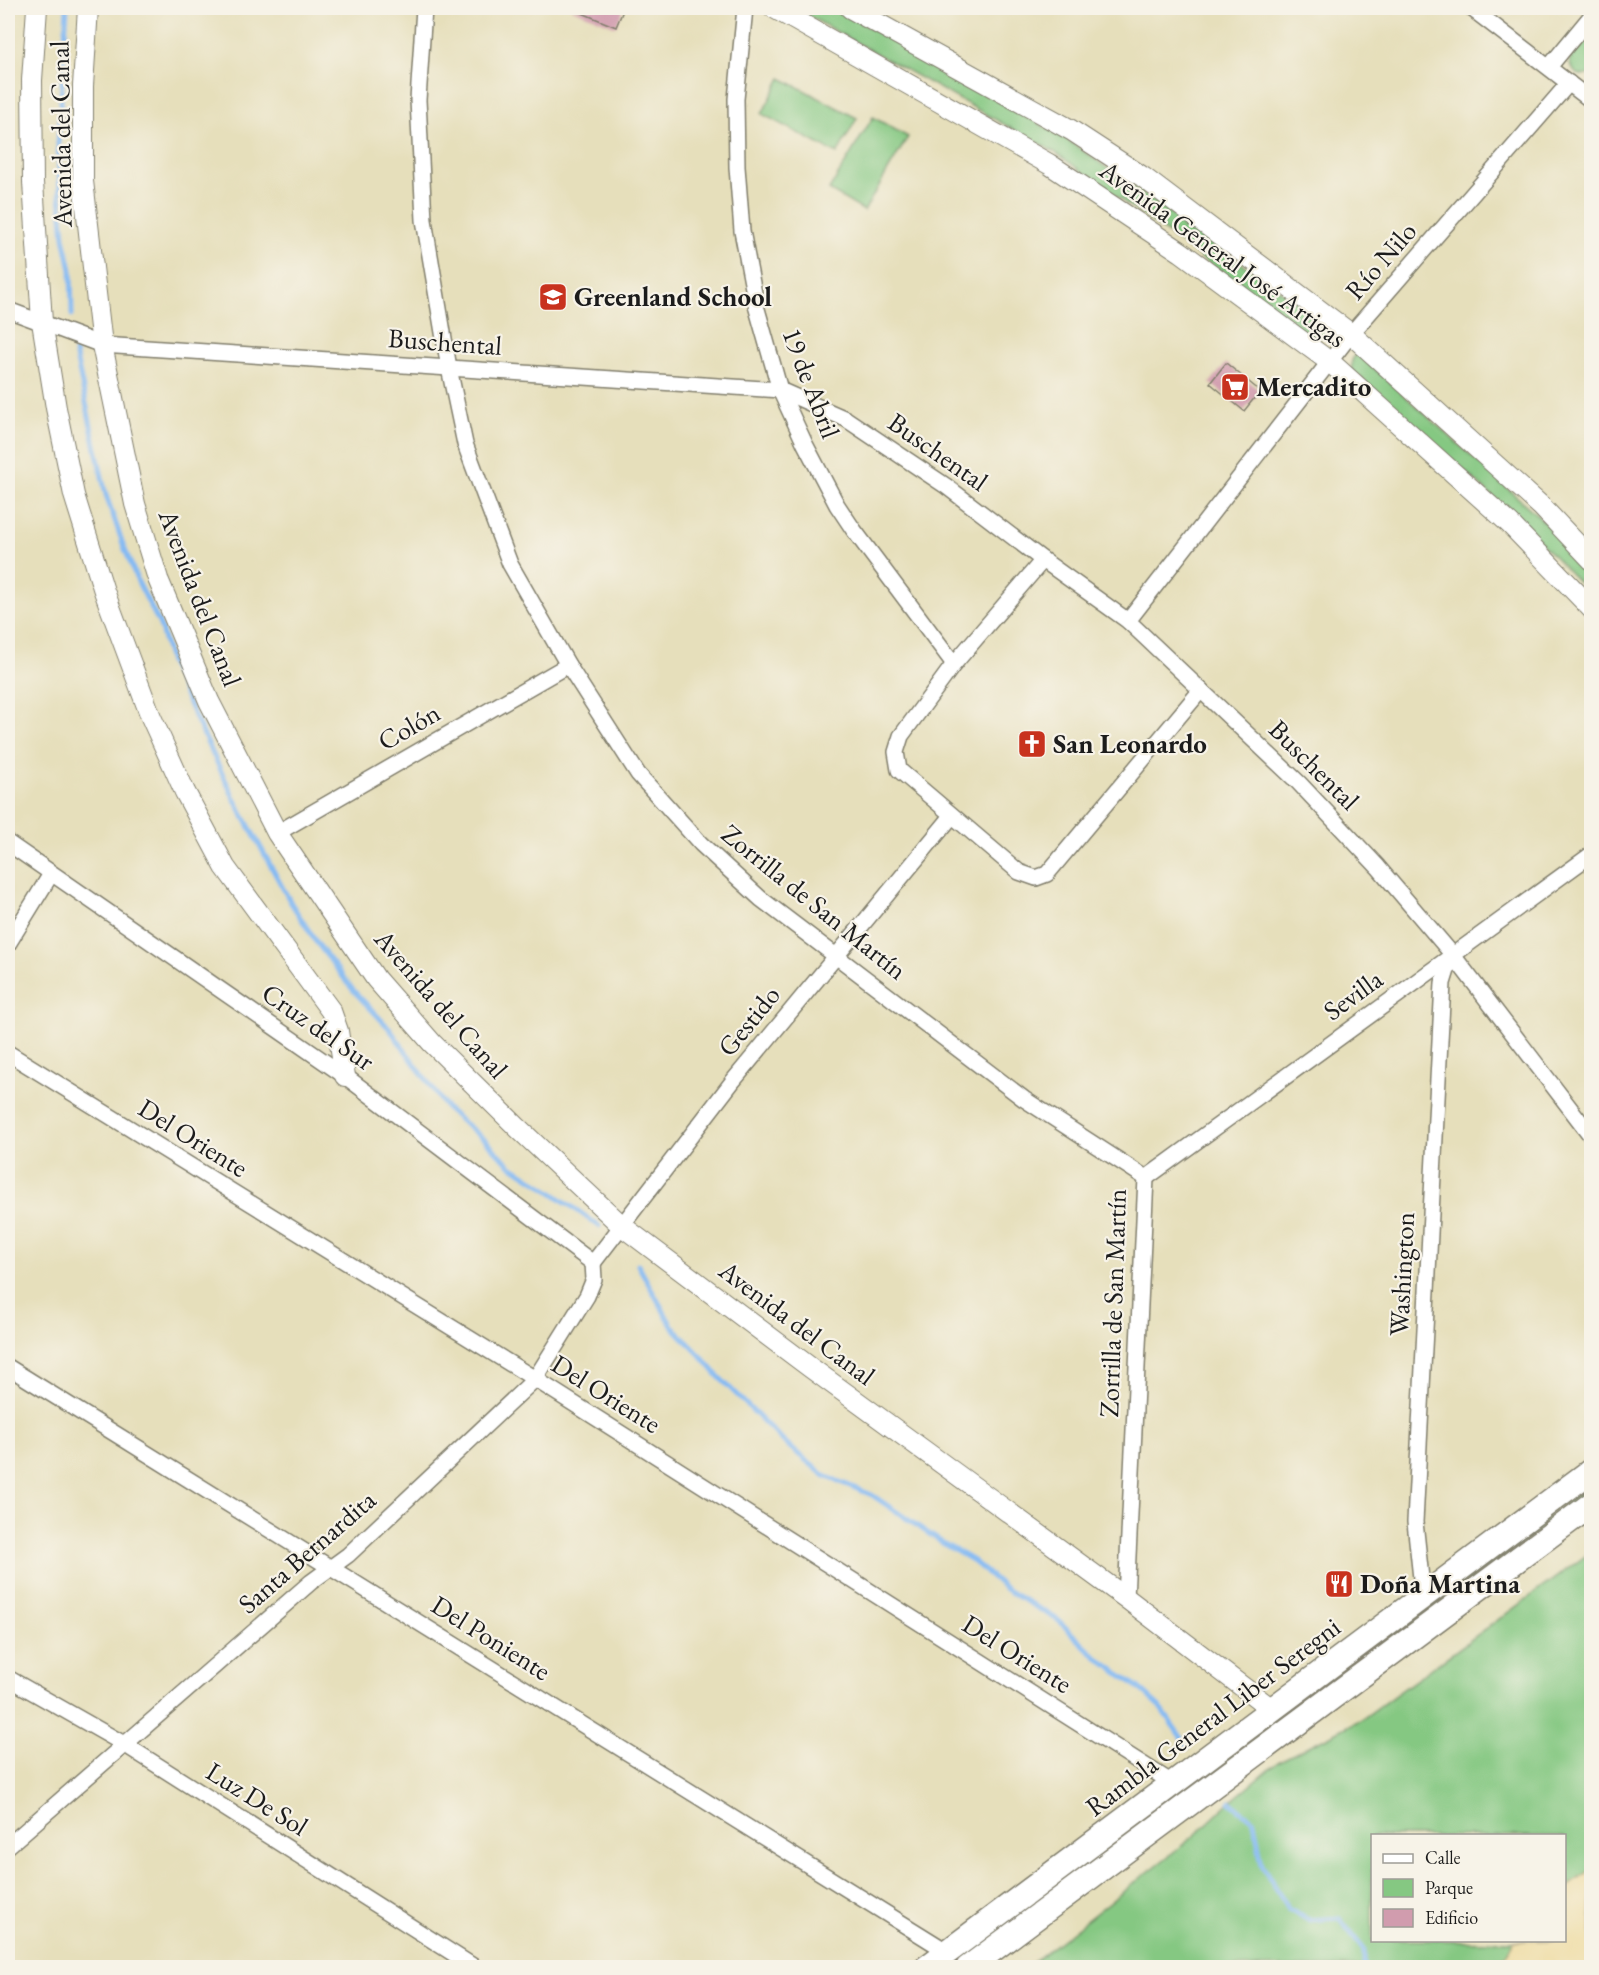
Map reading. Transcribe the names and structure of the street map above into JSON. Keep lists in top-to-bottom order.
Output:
{
  "streets": {
    "main road": ["Rambla General Liber Seregni"],
    "street": [
      "Avenida del Canal",
      "Avenida General José Artigas",
      "Río Nilo",
      "Buschental",
      "19 de Abril",
      "Colón",
      "Zorrilla de San Martín",
      "Sevilla",
      "Gestido",
      "Cruz del Sur",
      "Del Oriente",
      "Washington",
      "Santa Bernardita",
      "Del Poniente",
      "Luz De Sol"
    ]
  },
  "crossings": [
    ["Avenida del Canal", "Buschental"],
    ["Avenida del Canal", "Colón"],
    ["Avenida del Canal", "Zorrilla de San Martín"],
    ["Avenida del Canal", "Gestido"],
    ["Avenida del Canal", "Cruz del Sur"],
    ["Avenida del Canal", "Rambla General Liber Seregni"],
    ["Avenida General José Artigas", "Río Nilo"],
    ["Río Nilo", "Buschental"],
    ["Buschental", "19 de Abril"],
    ["Buschental", "Zorrilla de San Martín"],
    ["Buschental", "Sevilla"],
    ["Buschental", "Washington"],
    ["Colón", "Zorrilla de San Martín"],
    ["Zorrilla de San Martín", "Sevilla"],
    ["Zorrilla de San Martín", "Gestido"],
    ["Sevilla", "Washington"],
    ["Gestido", "Cruz del Sur"],
    ["Gestido", "Santa Bernardita"],
    ["Cruz del Sur", "Santa Bernardita"],
    ["Del Oriente", "Santa Bernardita"],
    ["Del Oriente", "Rambla General Liber Seregni"],
    ["Washington", "Rambla General Liber Seregni"],
    ["Santa Bernardita", "Del Poniente"],
    ["Santa Bernardita", "Luz De Sol"],
    ["Del Poniente", "Rambla General Liber Seregni"]
  ],
  "places": {
    "school or university": ["Greenland School"],
    "supermarket": ["Mercadito"],
    "church": ["San Leonardo"],
    "restaurant": ["Doña Martina"]
  },
  "legend": ["Calle", "Parque", "Edificio"]
}
